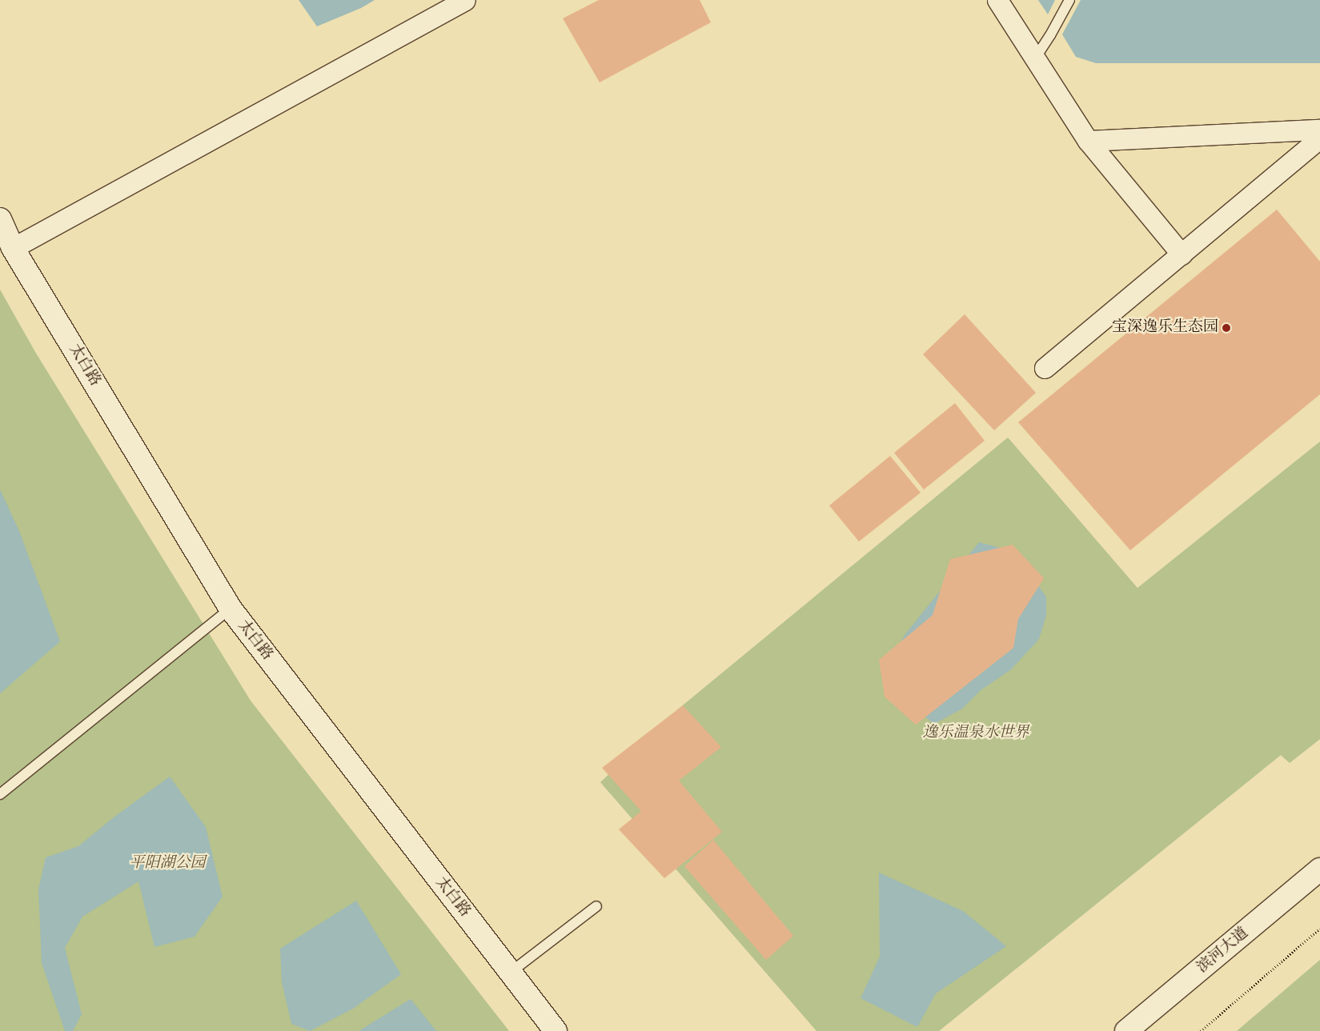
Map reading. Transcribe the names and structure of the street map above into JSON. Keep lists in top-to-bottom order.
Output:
{
  "streets": {
    "main road": ["太白路", "滨河大道"]
  },
  "parks": ["逸乐温泉水世界", "平阳湖公园"],
  "places": ["宝深逸乐生态园"]
}
